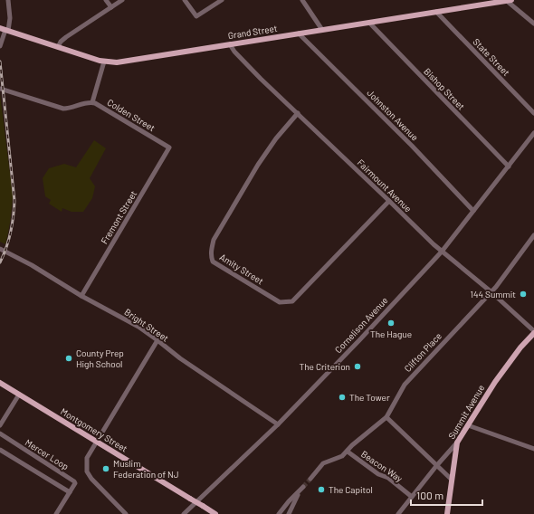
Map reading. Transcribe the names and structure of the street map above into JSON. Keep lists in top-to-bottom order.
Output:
{
  "streets": {
    "main road": ["Grand Street", "Summit Avenue", "Montgomery Street"],
    "street": [
      "State Street",
      "Bishop Street",
      "Colden Street",
      "Johnston Avenue",
      "Fairmount Avenue",
      "Fremont Street",
      "Amity Street",
      "Bright Street",
      "Cornelison Avenue",
      "Clifton Place",
      "Mercer Loop",
      "Beacon Way"
    ]
  },
  "crossings": [
    ["Grand Street", "State Street"],
    ["Grand Street", "Bishop Street"],
    ["Grand Street", "Johnston Avenue"],
    ["Grand Street", "Fairmount Avenue"],
    ["Bishop Street", "Cornelison Avenue"],
    ["Colden Street", "Fremont Street"],
    ["Johnston Avenue", "Cornelison Avenue"],
    ["Fairmount Avenue", "Amity Street"],
    ["Fairmount Avenue", "Cornelison Avenue"],
    ["Fairmount Avenue", "Clifton Place"],
    ["Fairmount Avenue", "Summit Avenue"],
    ["Fremont Street", "Bright Street"],
    ["Bright Street", "Cornelison Avenue"],
    ["Clifton Place", "Beacon Way"]
  ],
  "places": [
    "144 Summit",
    "The Hague",
    "County Prep High School",
    "The Criterion",
    "The Tower",
    "Muslim Federation of NJ",
    "The Capitol"
  ],
  "scale_bar": "100 m"
}
